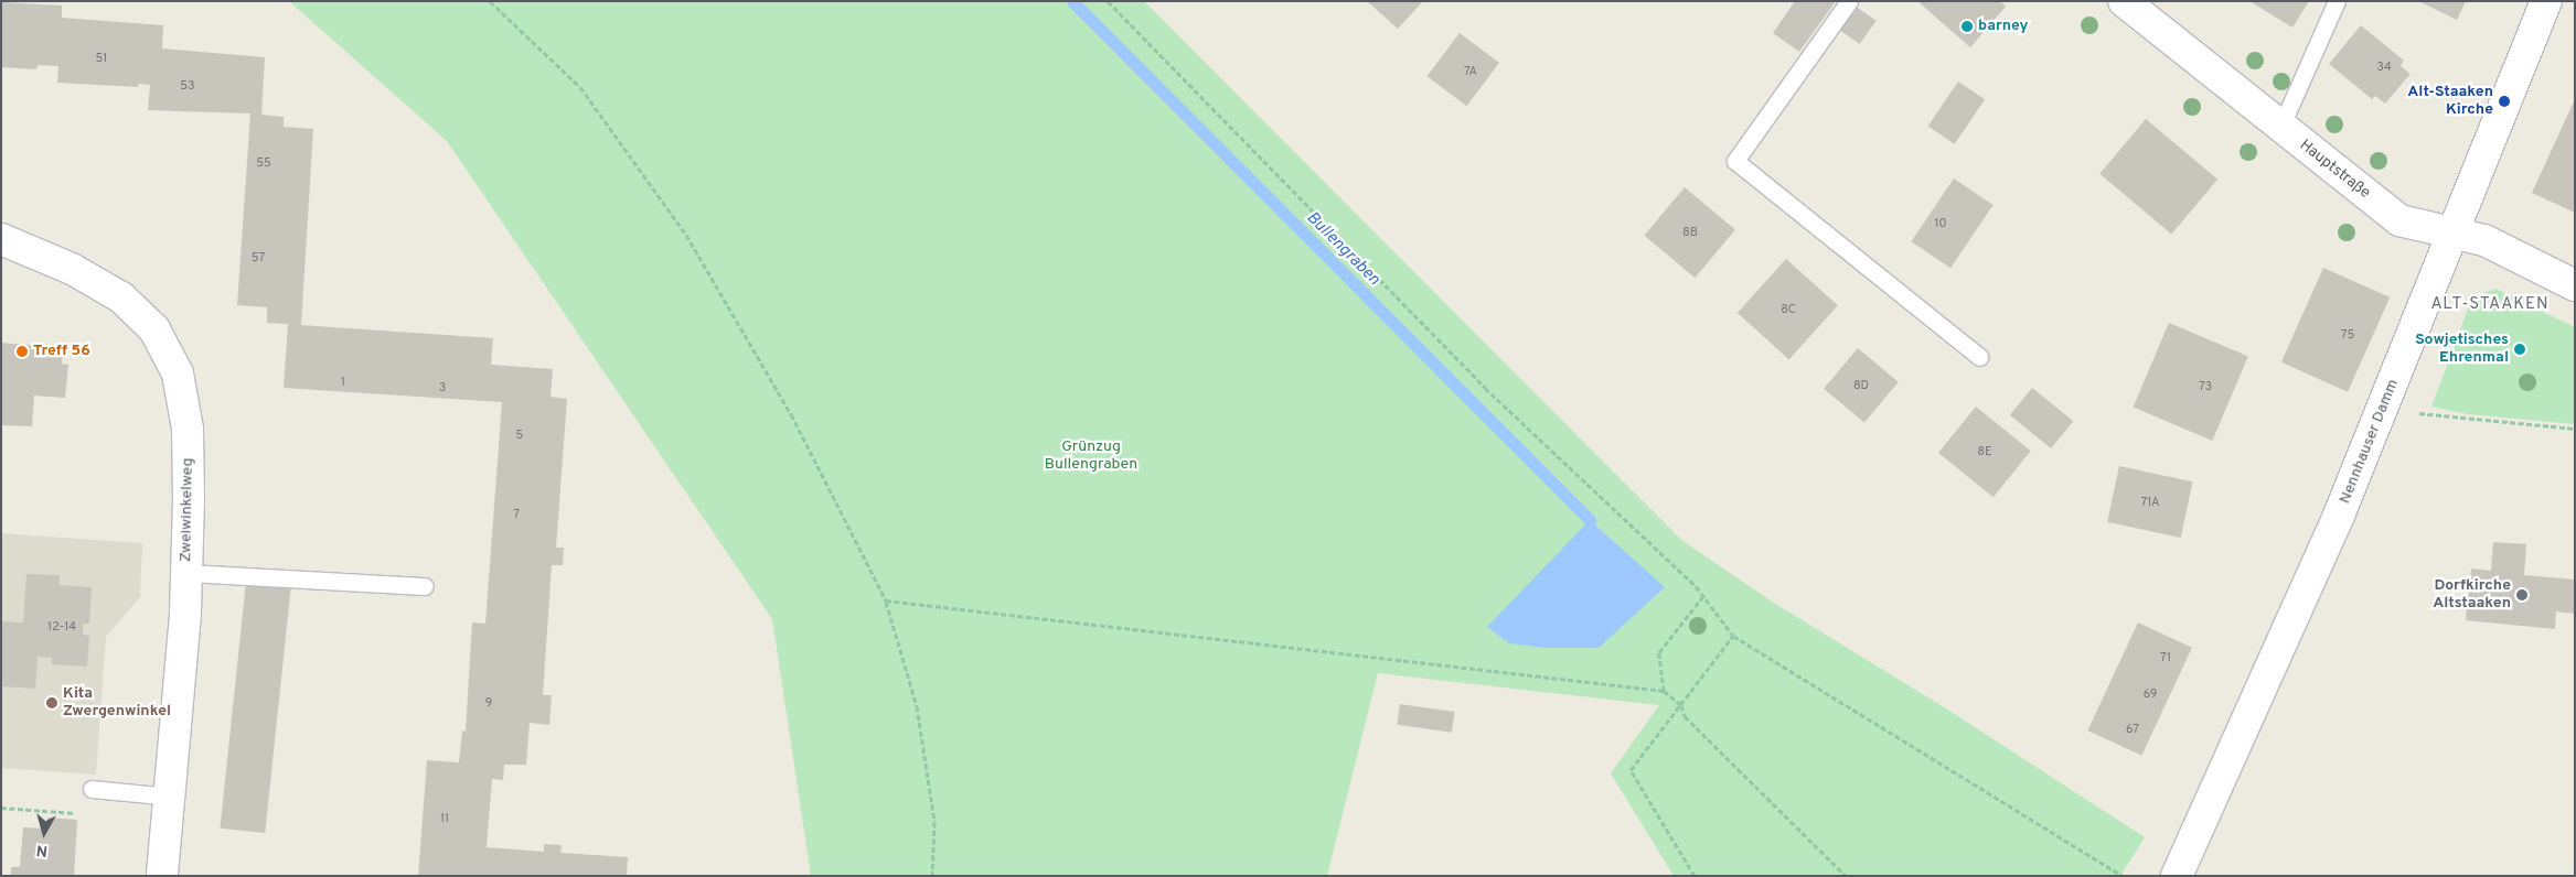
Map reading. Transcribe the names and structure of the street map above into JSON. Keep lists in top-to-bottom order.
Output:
{
  "streets": {
    "street": ["Hauptstraße", "Nennhauser Damm", "Zweiwinkelweg"]
  },
  "crossings": [
    ["Hauptstraße", "Nennhauser Damm"]
  ],
  "districts": ["ALT-STAAKEN"],
  "water": ["Bullengraben"],
  "parks": ["Grünzug Bullengraben"],
  "places": [
    "barney",
    "Alt-Staaken Kirche",
    "Sowjetisches Ehrenmal",
    "Treff 56",
    "Dorfkirche Altstaaken",
    "Kita Zwergenwinkel"
  ],
  "house_numbers": [
    "51",
    "34",
    "7A",
    "53",
    "55",
    "10",
    "8B",
    "57",
    "8C",
    "75",
    "1",
    "8D",
    "73",
    "3",
    "5",
    "8E",
    "71A",
    "7",
    "12-14",
    "71",
    "69",
    "9",
    "67",
    "11"
  ],
  "north": "bottom"
}
